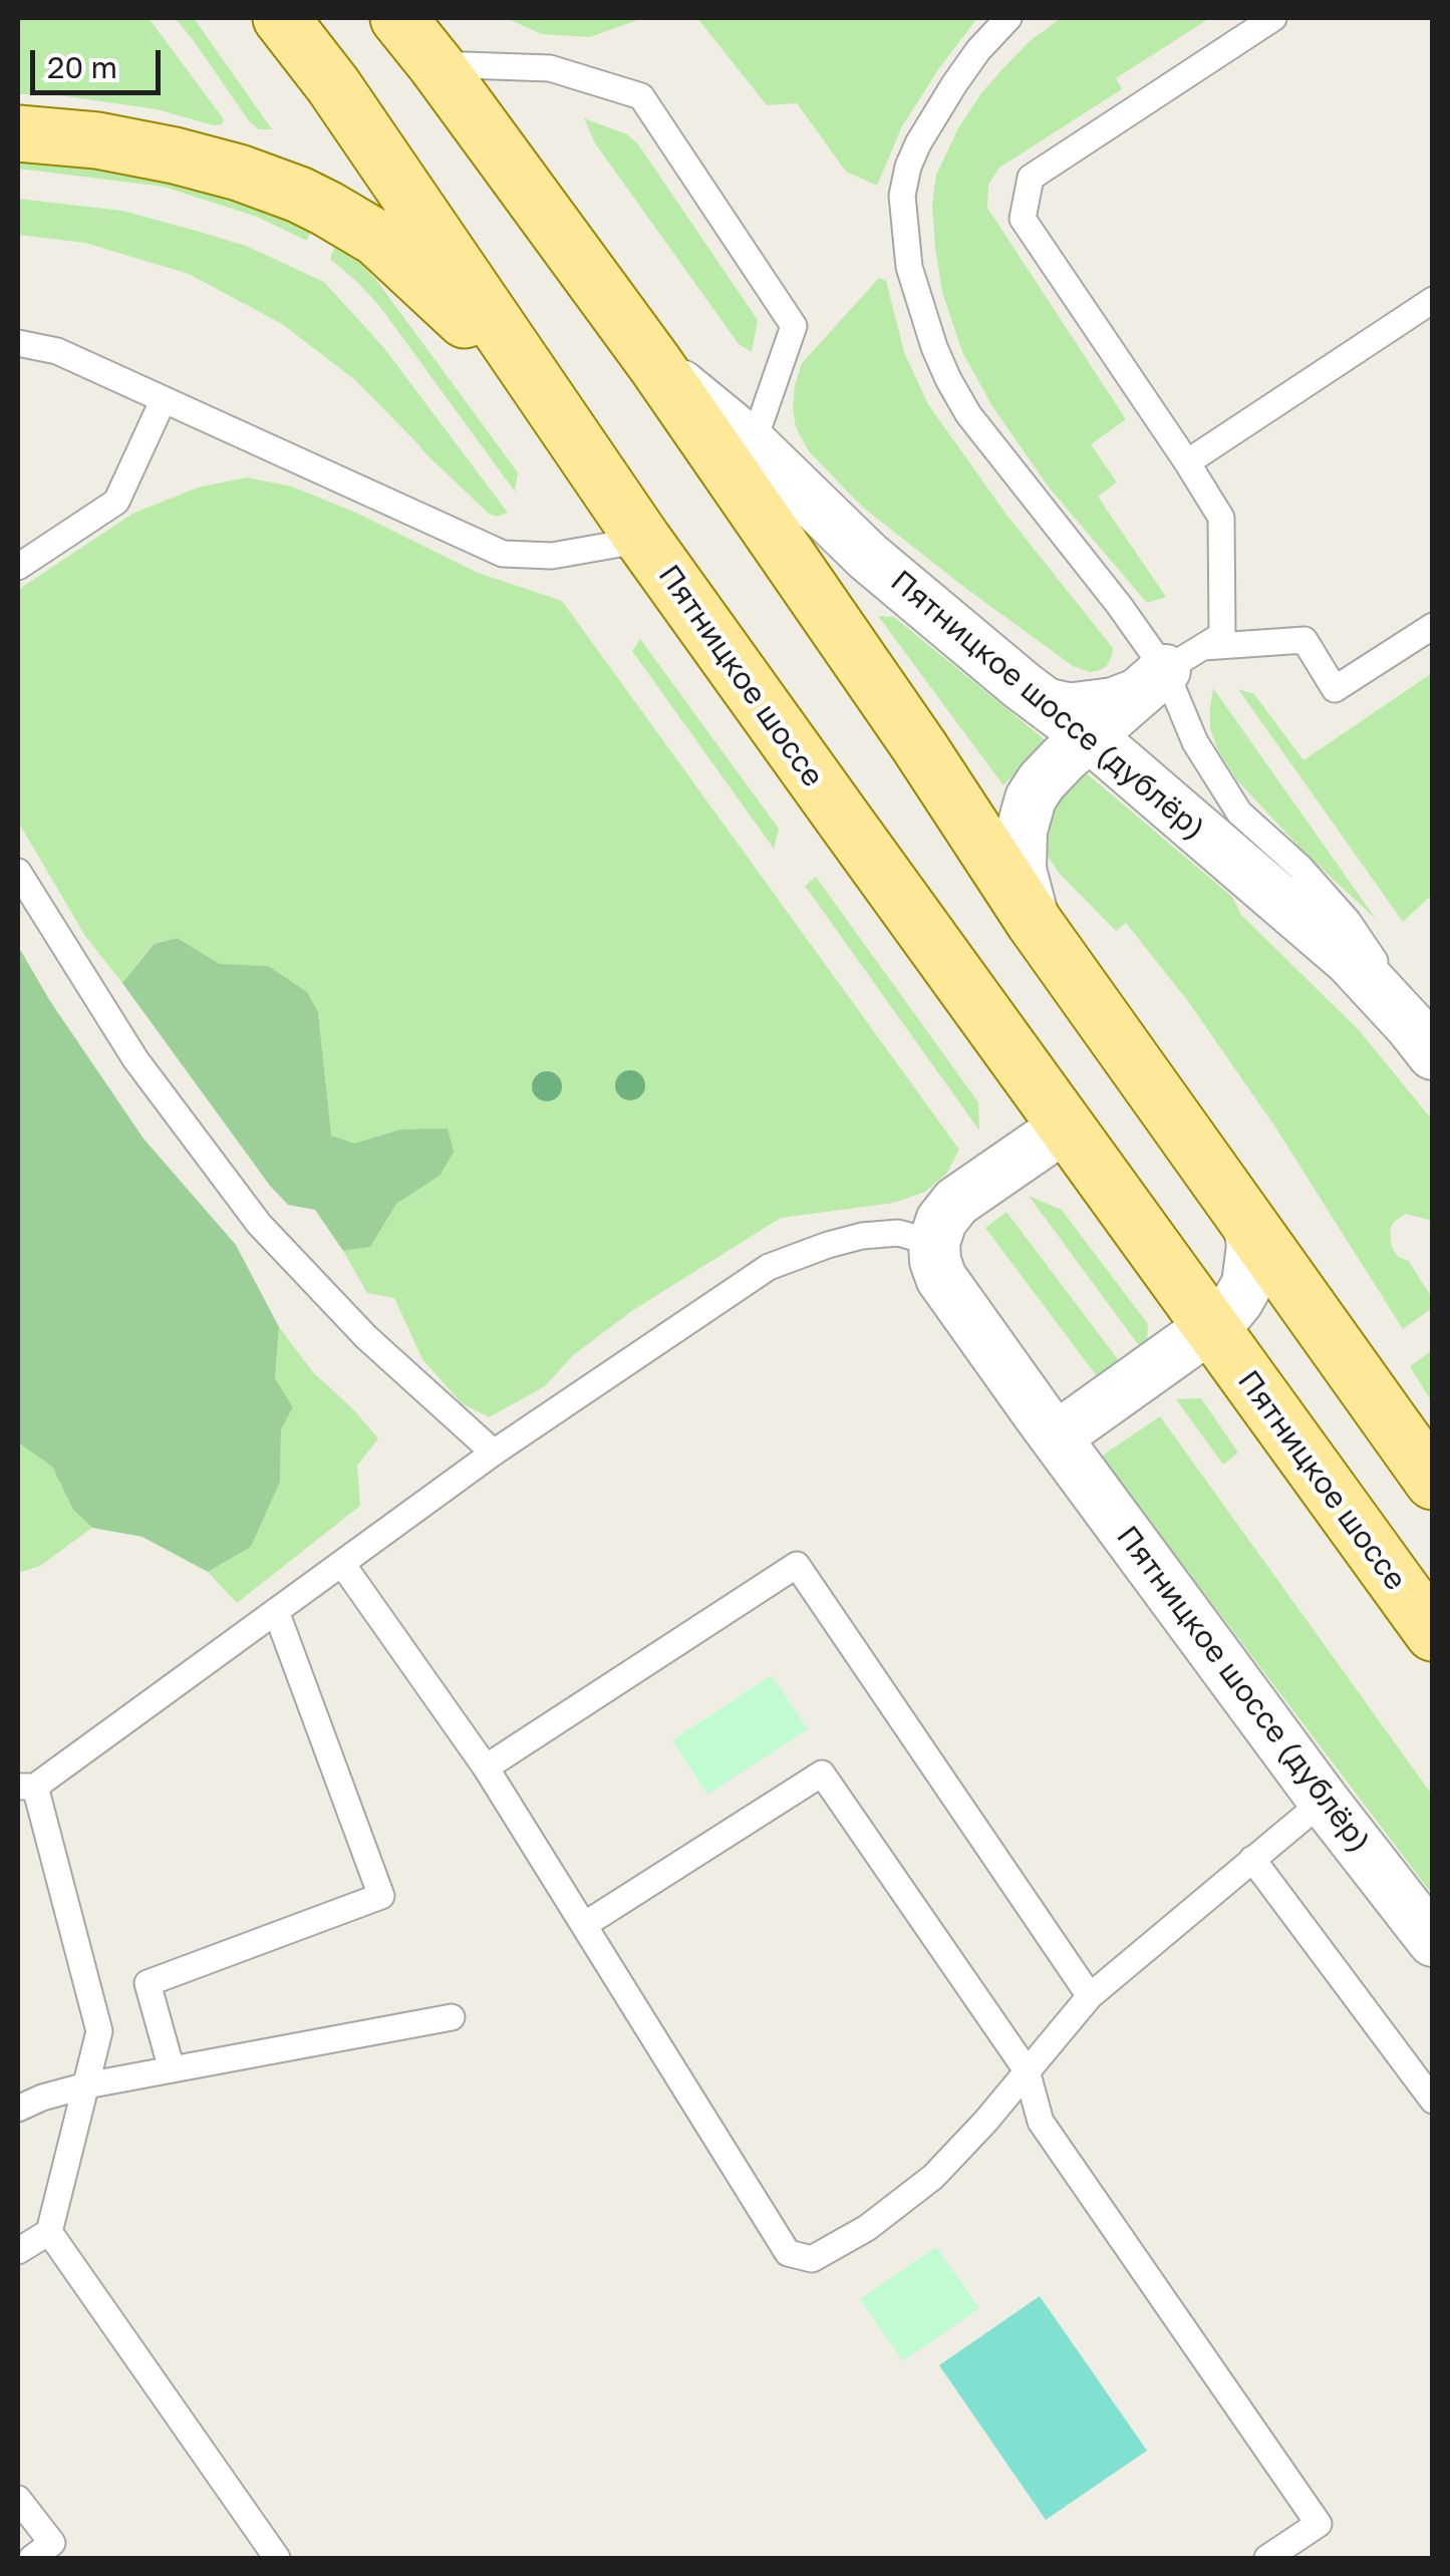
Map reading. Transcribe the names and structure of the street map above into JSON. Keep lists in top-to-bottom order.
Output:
{
  "streets": {
    "main road": ["Пятницкое шоссе"],
    "street": ["Пятницкое шоссе (дублёр)"]
  },
  "scale_bar": "20 m"
}
